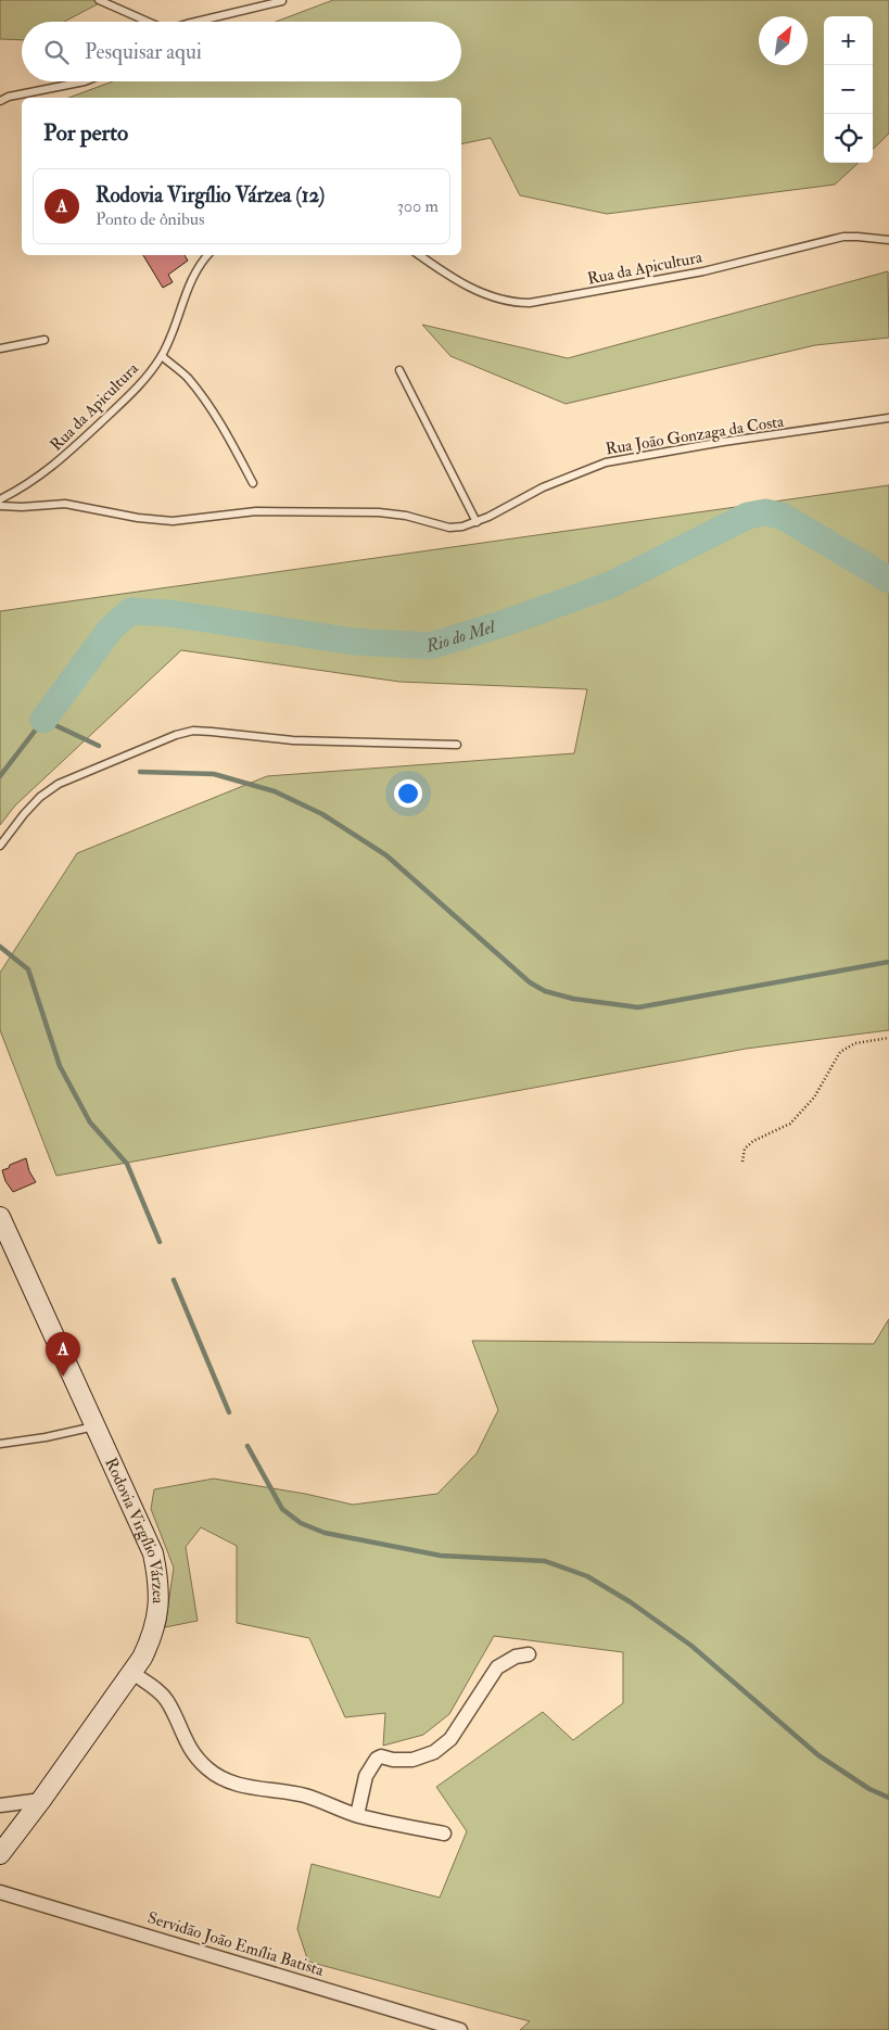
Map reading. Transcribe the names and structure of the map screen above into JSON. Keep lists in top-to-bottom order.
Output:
{
  "streets": {
    "main road": ["Rodovia Virgílio Várzea"],
    "street": ["Servidão João Emília Batista"],
    "lane": ["Rua da Apicultura", "Rua João Gonzaga da Costa"]
  },
  "water": ["Rio do Mel"],
  "north": "top right",
  "page": {
    "map_buttons": ["+", "−"],
    "search": "Pesquisar aqui",
    "heading": "Por perto",
    "list": [
      {
        "mark": "A",
        "name": "Rodovia Virgílio Várzea (12)",
        "note": "Ponto de ônibus",
        "value": "300 m"
      }
    ],
    "pins": "A"
  }
}
